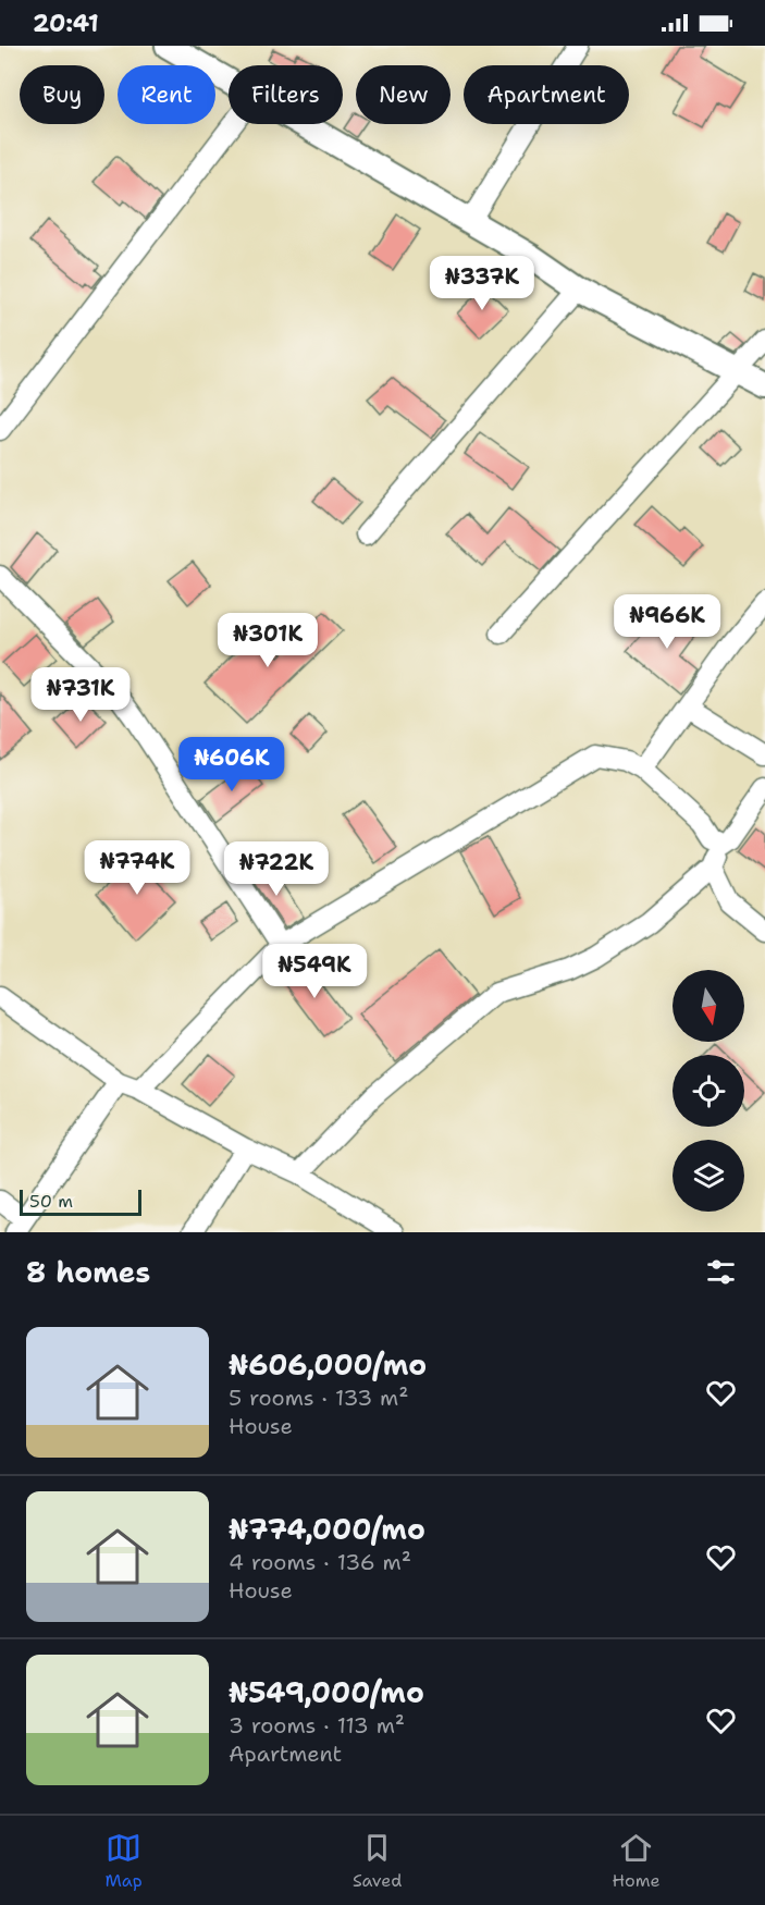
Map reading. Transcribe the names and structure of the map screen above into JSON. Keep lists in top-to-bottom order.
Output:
{
  "scale_bar": "50 m",
  "north": "bottom",
  "page": {
    "status": "20:41",
    "chip": [
      "Buy",
      "Rent",
      "Filters",
      "New",
      "Apartment"
    ],
    "price": [
      "₦337K",
      "₦966K",
      "₦301K",
      "₦731K",
      "₦606K",
      "₦774K",
      "₦722K",
      "₦549K"
    ],
    "scale": "50 m",
    "heading": "8 homes",
    "list": [
      {
        "name": "₦606,000/mo",
        "note": "5 rooms · 133 m² · House"
      },
      {
        "name": "₦774,000/mo",
        "note": "4 rooms · 136 m² · House"
      },
      {
        "name": "₦549,000/mo",
        "note": "3 rooms · 113 m² · Apartment"
      }
    ],
    "tabs": ["Map", "Saved", "Home"]
  }
}
